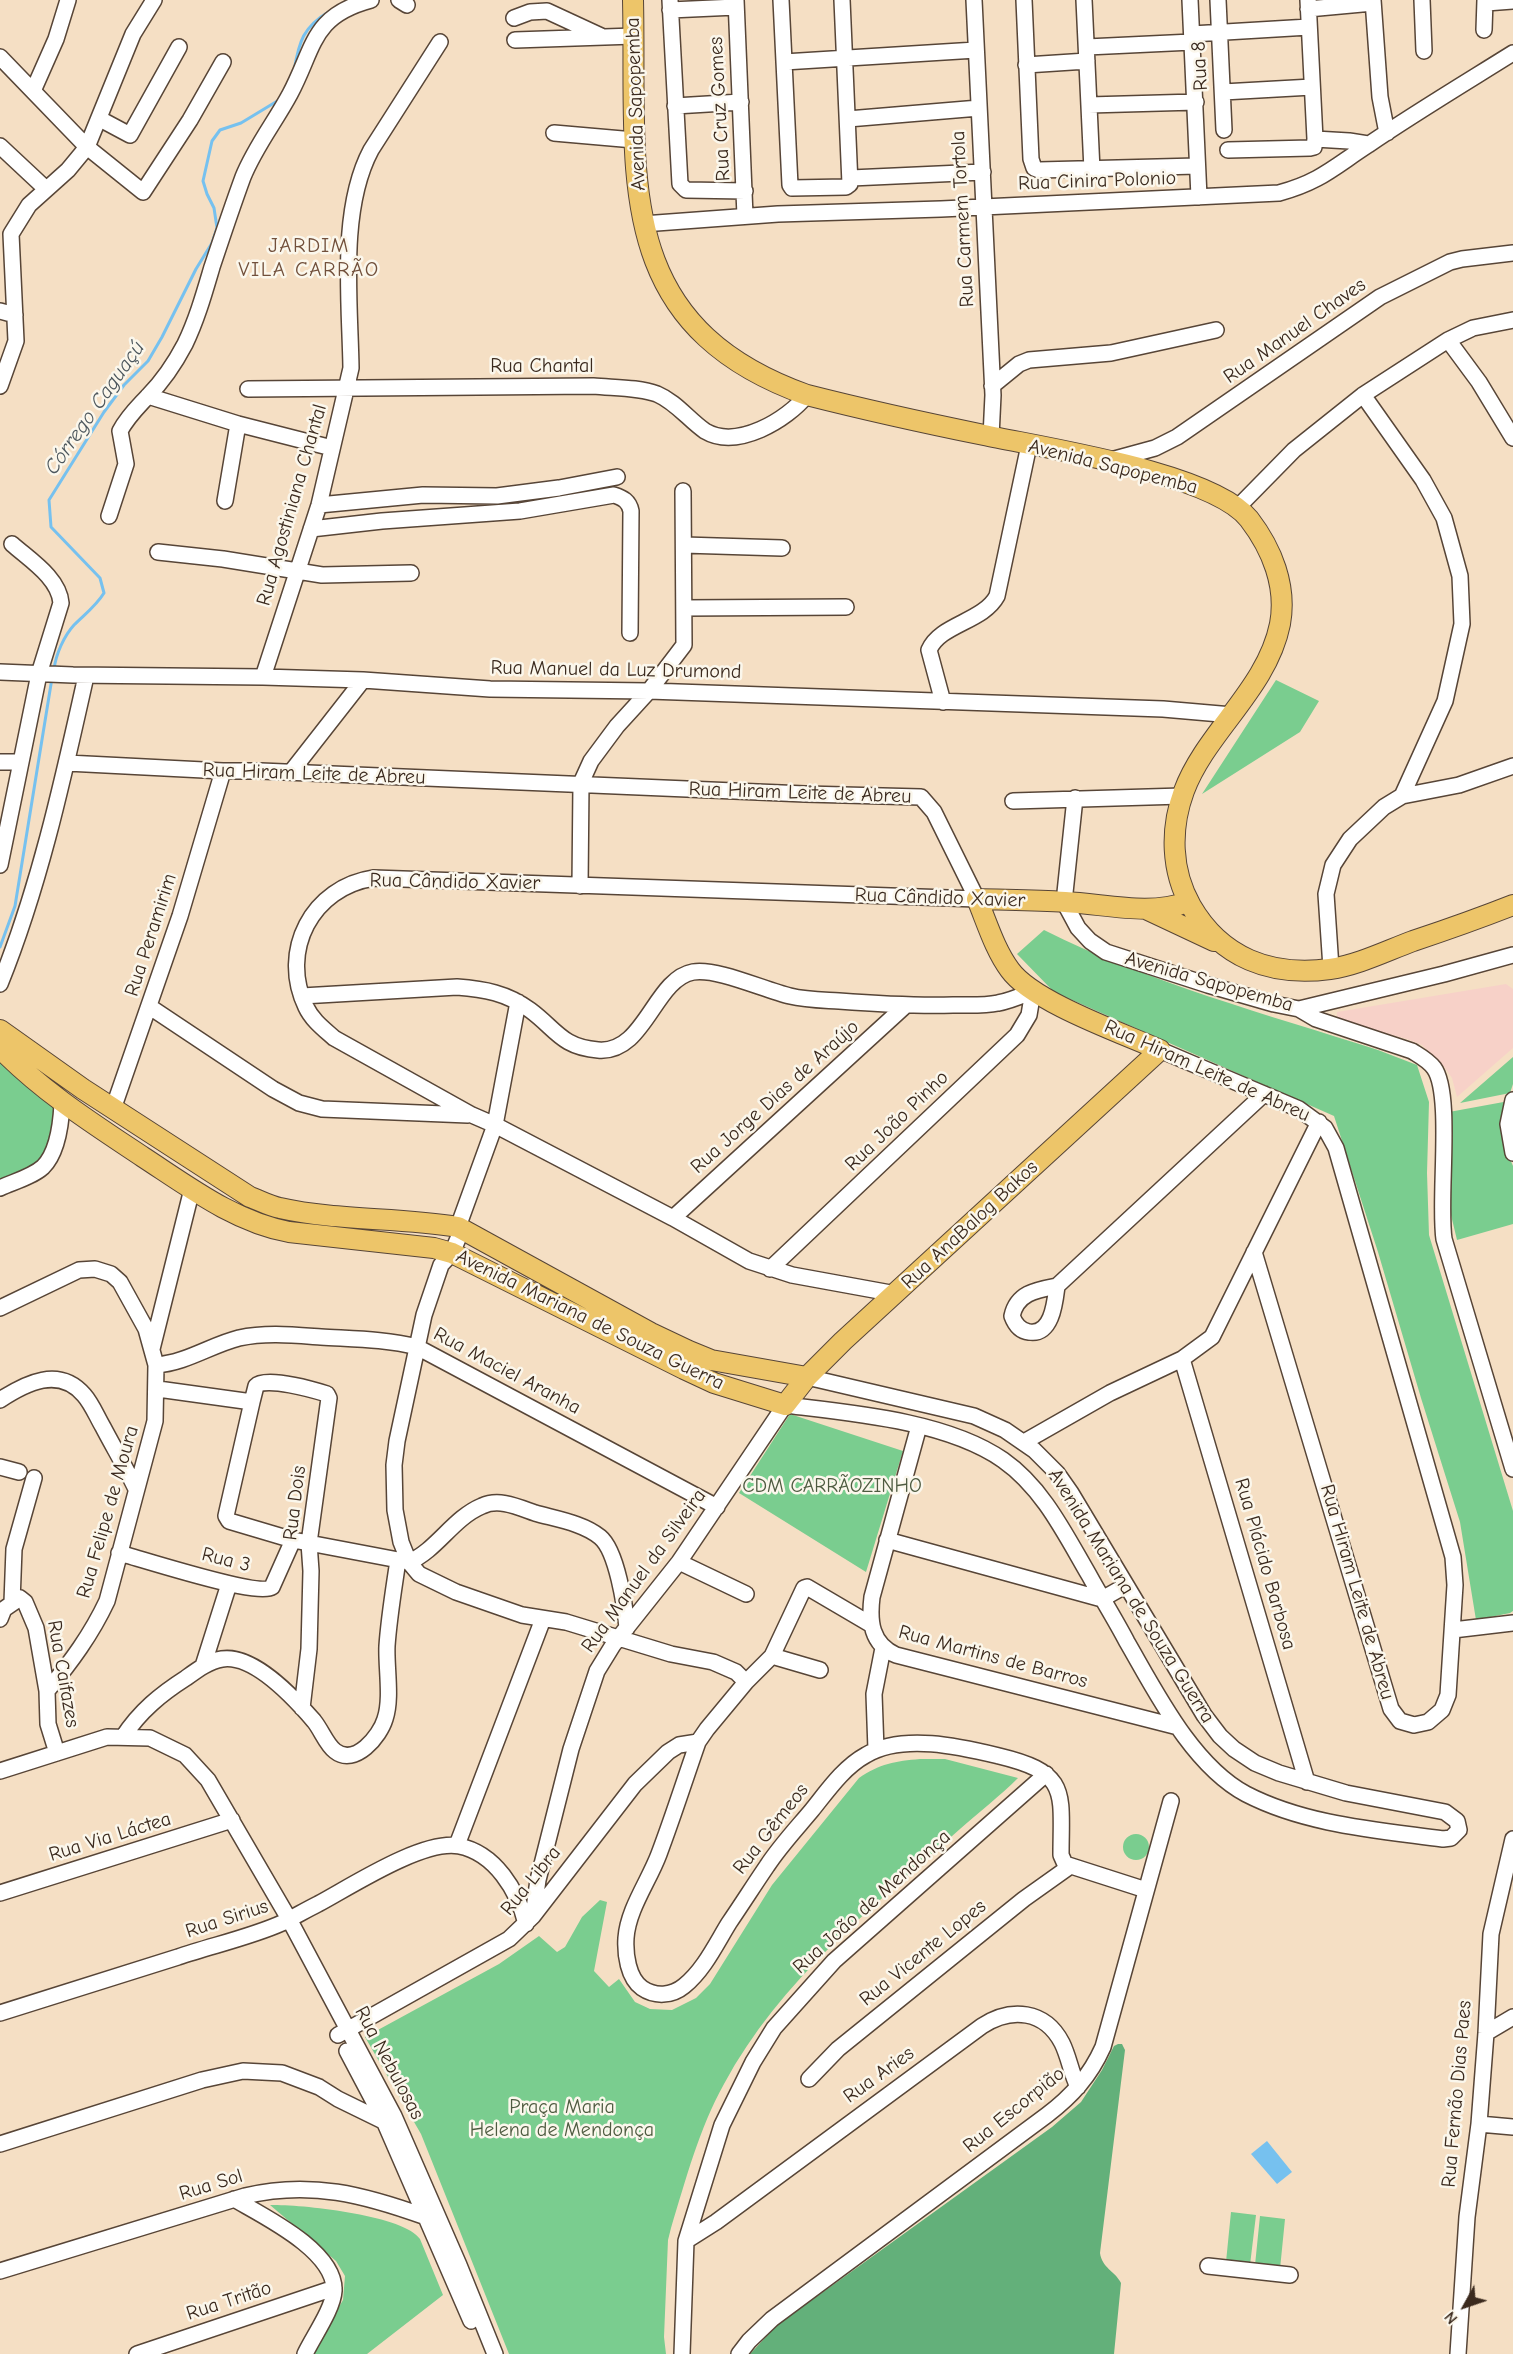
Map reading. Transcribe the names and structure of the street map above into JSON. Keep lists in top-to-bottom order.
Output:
{
  "streets": {
    "main road": [
      "Avenida Sapopemba",
      "Rua Hiram Leite de Abreu",
      "Rua Cândido Xavier",
      "Rua AnaBalog Bakos",
      "Avenida Mariana de Souza Guerra"
    ],
    "street": [
      "Rua 8",
      "Rua Cruz Gomes",
      "Rua Cinira Polonio",
      "Rua Carmem Tortola",
      "Rua Manuel Chaves",
      "Rua Chantal",
      "Rua Agostiniana Chantal",
      "Rua Manuel da Luz Drumond",
      "Rua Peramirim",
      "Rua Jorge Dias de Araújo",
      "Rua João Pinho",
      "Rua Maciel Aranha",
      "Rua Dois",
      "Rua Felipe de Moura",
      "Rua 3",
      "Rua Plácido Barbosa",
      "Rua Manuel da Silveira",
      "Rua Martins de Barros",
      "Rua Caifazes",
      "Rua Gêmeos",
      "Rua Via Láctea",
      "Rua Libra",
      "Rua João de Mendonça",
      "Rua Sirius",
      "Rua Vicente Lopes",
      "Rua Nebulosas",
      "Rua Aries",
      "Rua Fernão Dias Paes",
      "Rua Escorpião",
      "Rua Sol",
      "Rua Tritão"
    ]
  },
  "crossings": [
    ["Avenida Sapopemba", "Rua Cinira Polonio"],
    ["Avenida Sapopemba", "Rua Carmem Tortola"],
    ["Avenida Sapopemba", "Rua Manuel Chaves"],
    ["Avenida Sapopemba", "Rua Chantal"],
    ["Avenida Sapopemba", "Rua Manuel da Luz Drumond"],
    ["Avenida Sapopemba", "Rua Cândido Xavier"],
    ["Rua Cruz Gomes", "Rua Cinira Polonio"],
    ["Rua Cinira Polonio", "Rua Carmem Tortola"],
    ["Rua Chantal", "Rua Agostiniana Chantal"],
    ["Rua Agostiniana Chantal", "Rua Manuel da Luz Drumond"],
    ["Rua Hiram Leite de Abreu", "Rua Cândido Xavier"],
    ["Rua Hiram Leite de Abreu", "Rua Peramirim"],
    ["Rua Hiram Leite de Abreu", "Rua João Pinho"],
    ["Rua Hiram Leite de Abreu", "Rua AnaBalog Bakos"],
    ["Rua Cândido Xavier", "Rua Jorge Dias de Araújo"],
    ["Rua Cândido Xavier", "Rua João Pinho"],
    ["Rua Cândido Xavier", "Rua AnaBalog Bakos"],
    ["Rua Peramirim", "Avenida Mariana de Souza Guerra"],
    ["Rua AnaBalog Bakos", "Avenida Mariana de Souza Guerra"],
    ["Rua AnaBalog Bakos", "Rua Manuel da Silveira"],
    ["Avenida Mariana de Souza Guerra", "Rua Plácido Barbosa"],
    ["Avenida Mariana de Souza Guerra", "Rua Manuel da Silveira"],
    ["Avenida Mariana de Souza Guerra", "Rua Martins de Barros"],
    ["Rua Maciel Aranha", "Rua Felipe de Moura"],
    ["Rua Maciel Aranha", "Rua Manuel da Silveira"],
    ["Rua Felipe de Moura", "Rua 3"],
    ["Rua Felipe de Moura", "Rua Caifazes"],
    ["Rua Manuel da Silveira", "Rua Libra"],
    ["Rua Caifazes", "Rua Nebulosas"],
    ["Rua Gêmeos", "Rua Libra"],
    ["Rua Gêmeos", "Rua João de Mendonça"],
    ["Rua Via Láctea", "Rua Nebulosas"],
    ["Rua Libra", "Rua Nebulosas"],
    ["Rua João de Mendonça", "Rua Aries"],
    ["Rua Sirius", "Rua Nebulosas"],
    ["Rua Nebulosas", "Rua Sol"],
    ["Rua Aries", "Rua Escorpião"]
  ],
  "districts": ["JARDIM VILA CARRÃO"],
  "water": ["Córrego Caguaçú"],
  "parks": ["CDM CARRÃOZINHO", "Praça Maria Helena de Mendonça"],
  "north": "bottom left"
}
